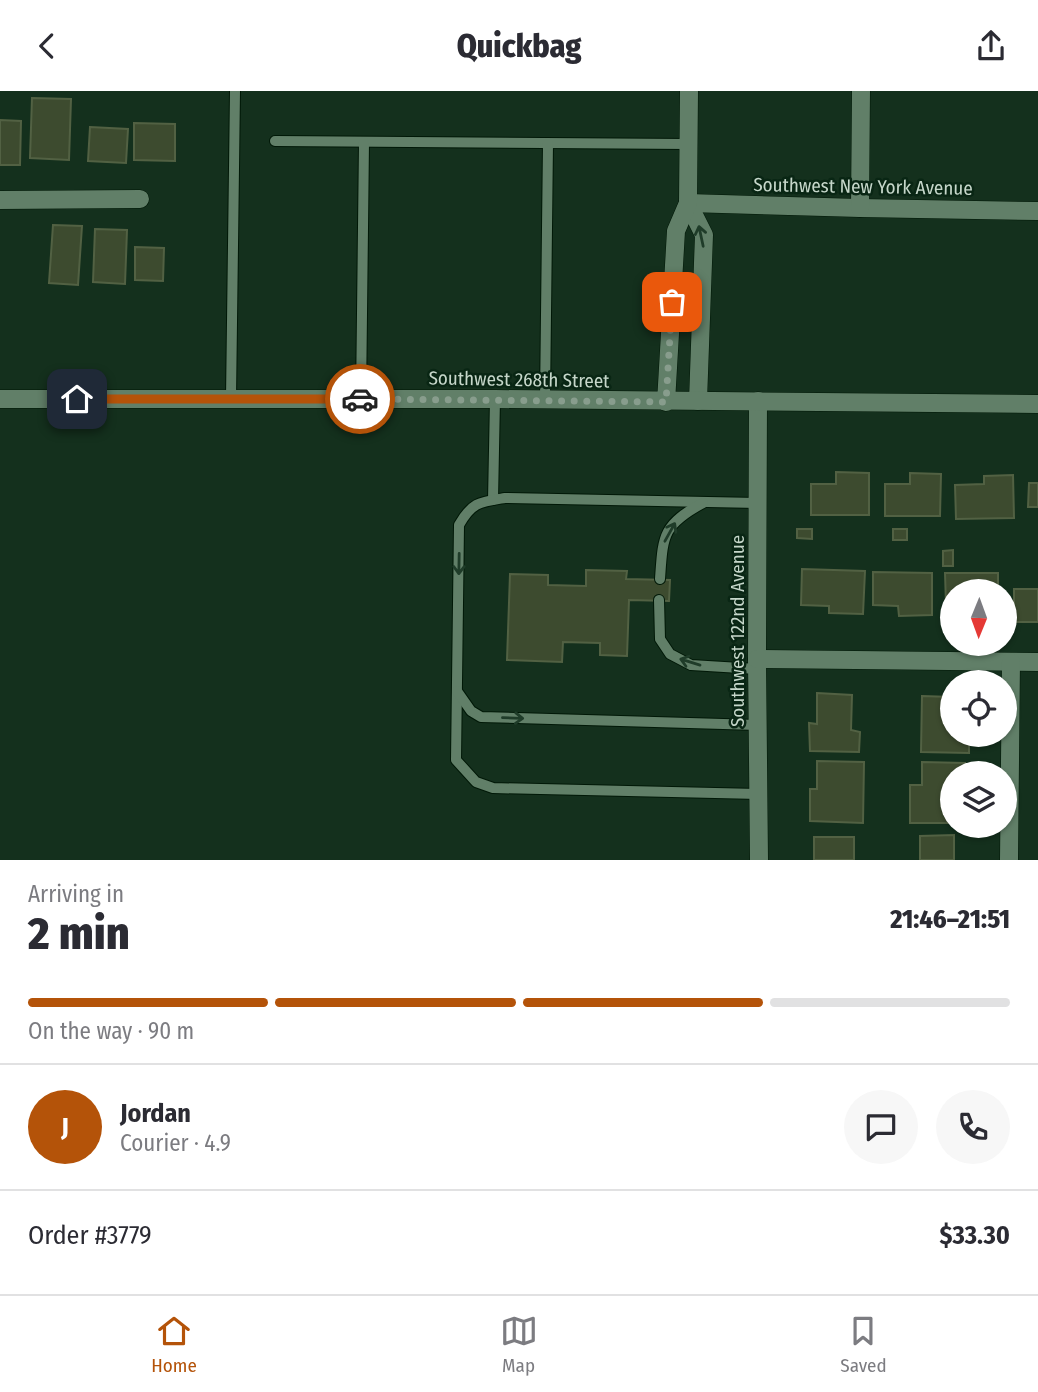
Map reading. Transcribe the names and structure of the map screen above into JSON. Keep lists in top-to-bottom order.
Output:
{
  "streets": {
    "street": ["Southwest New York Avenue", "Southwest 268th Street", "Southwest 122nd Avenue"]
  },
  "crossings": [
    ["Southwest 268th Street", "Southwest 122nd Avenue"]
  ],
  "north": "bottom",
  "page": {
    "header": "Quickbag",
    "heading": ["2 min", "Arriving in", "21:46–21:51"],
    "panel": [
      "Jordan",
      "Courier · 4.9",
      "Order #3779",
      "$33.30"
    ],
    "bar": "On the way · 90 m",
    "round": "J",
    "tabs": ["Home", "Map", "Saved"]
  }
}
